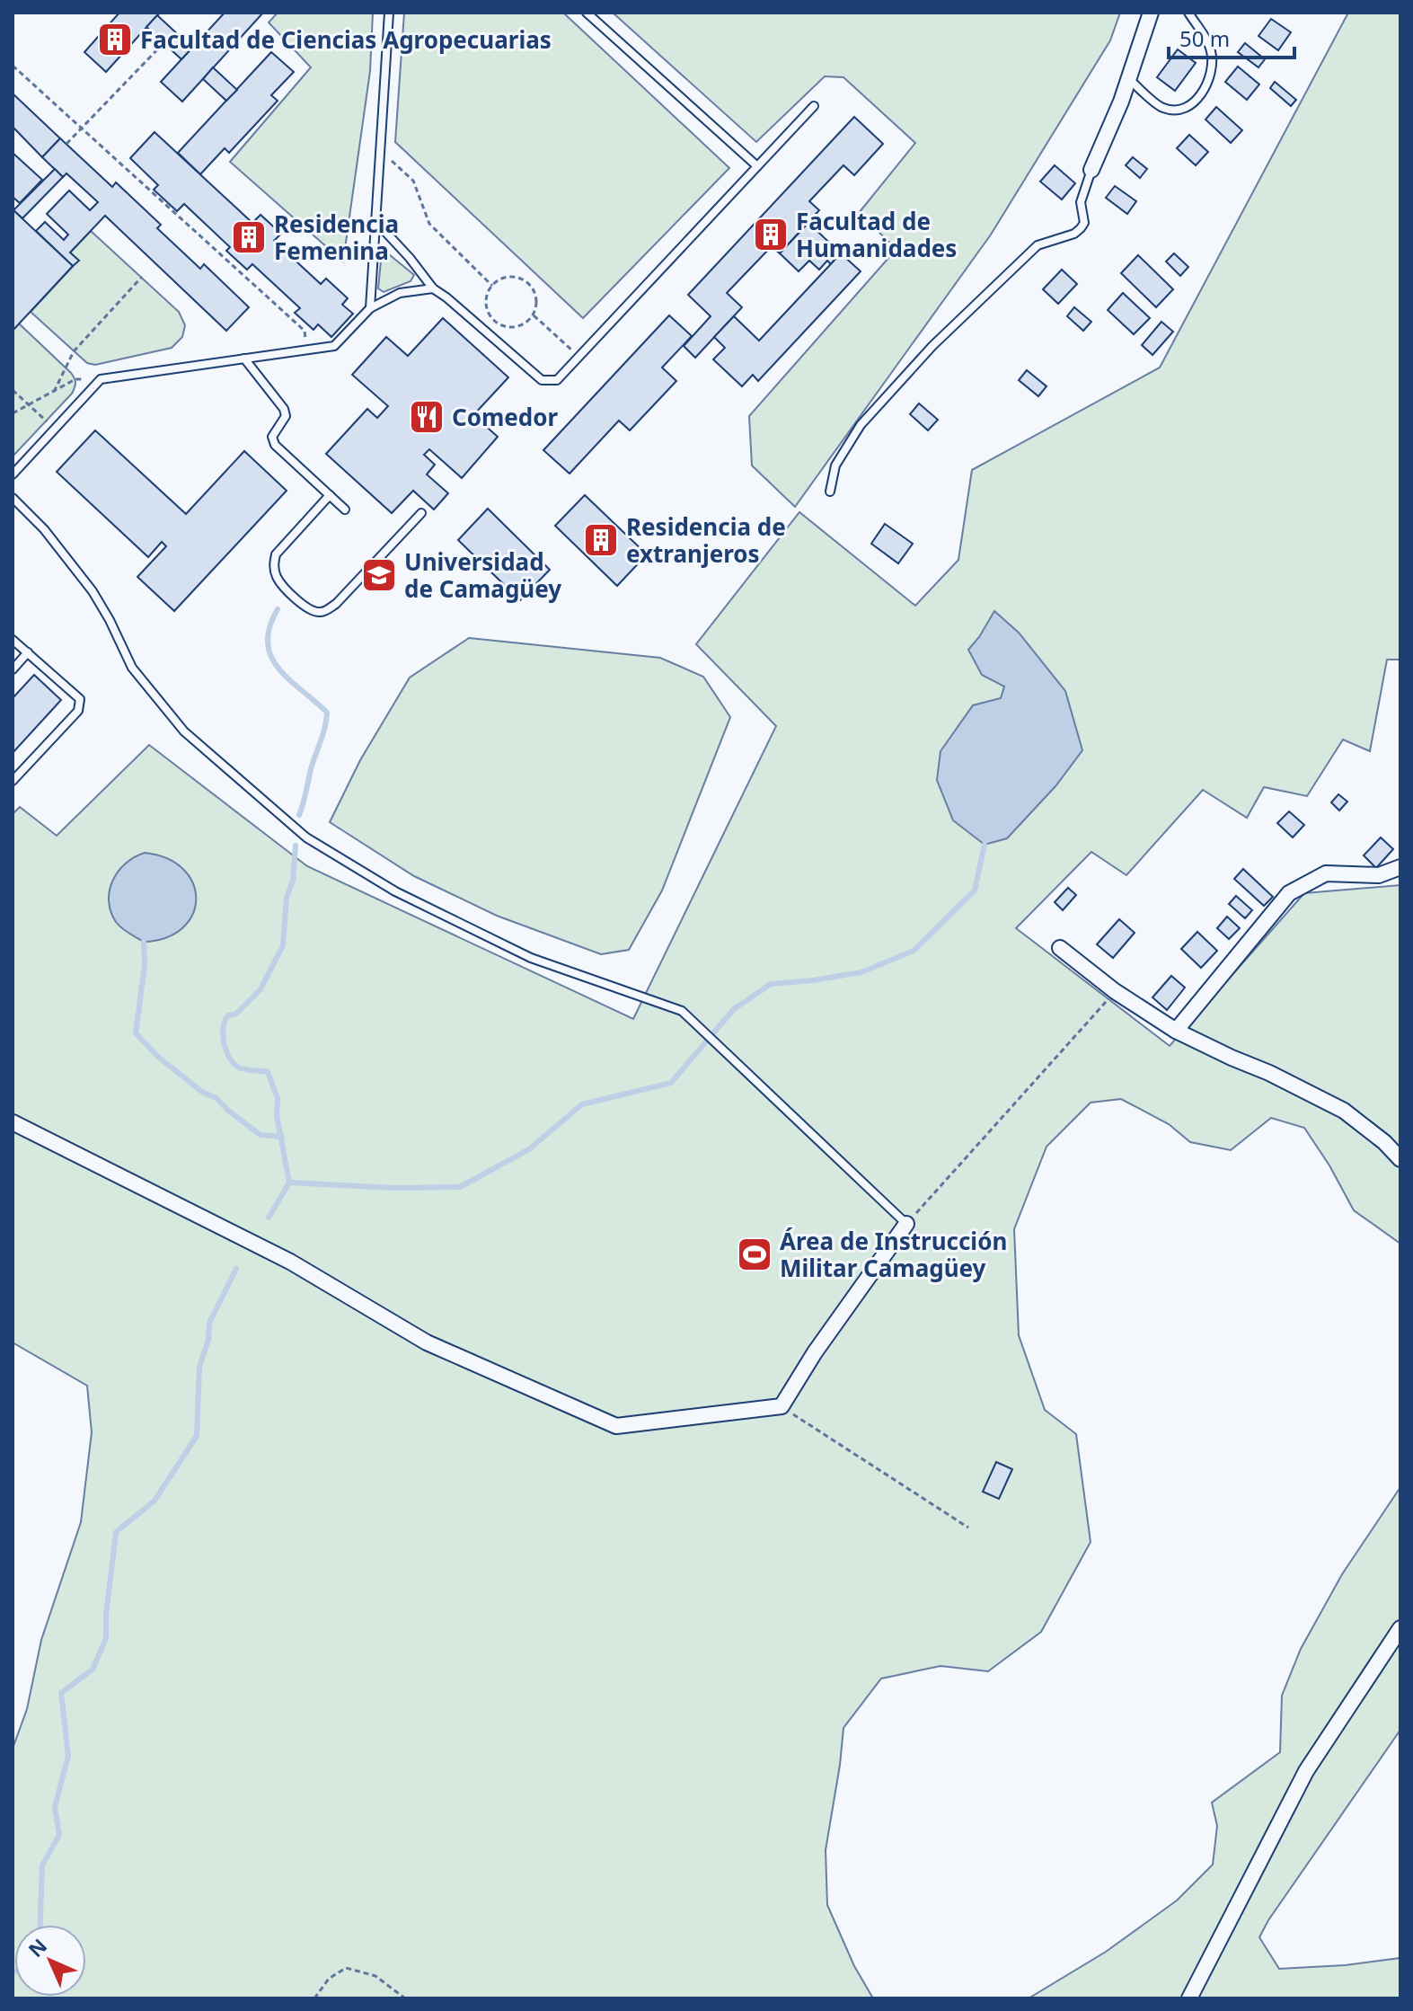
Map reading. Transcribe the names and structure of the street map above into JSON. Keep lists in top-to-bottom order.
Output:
{
  "places": {
    "building": [
      "Facultad de Ciencias Agropecuarias",
      "Facultad de Humanidades",
      "Residencia Femenina",
      "Residencia de extranjeros"
    ],
    "restaurant": ["Comedor"],
    "school or university": ["Universidad de Camagüey"],
    "sports": ["Área de Instrucción Militar Camagüey"]
  },
  "scale_bar": "50 m",
  "north": "top left"
}
